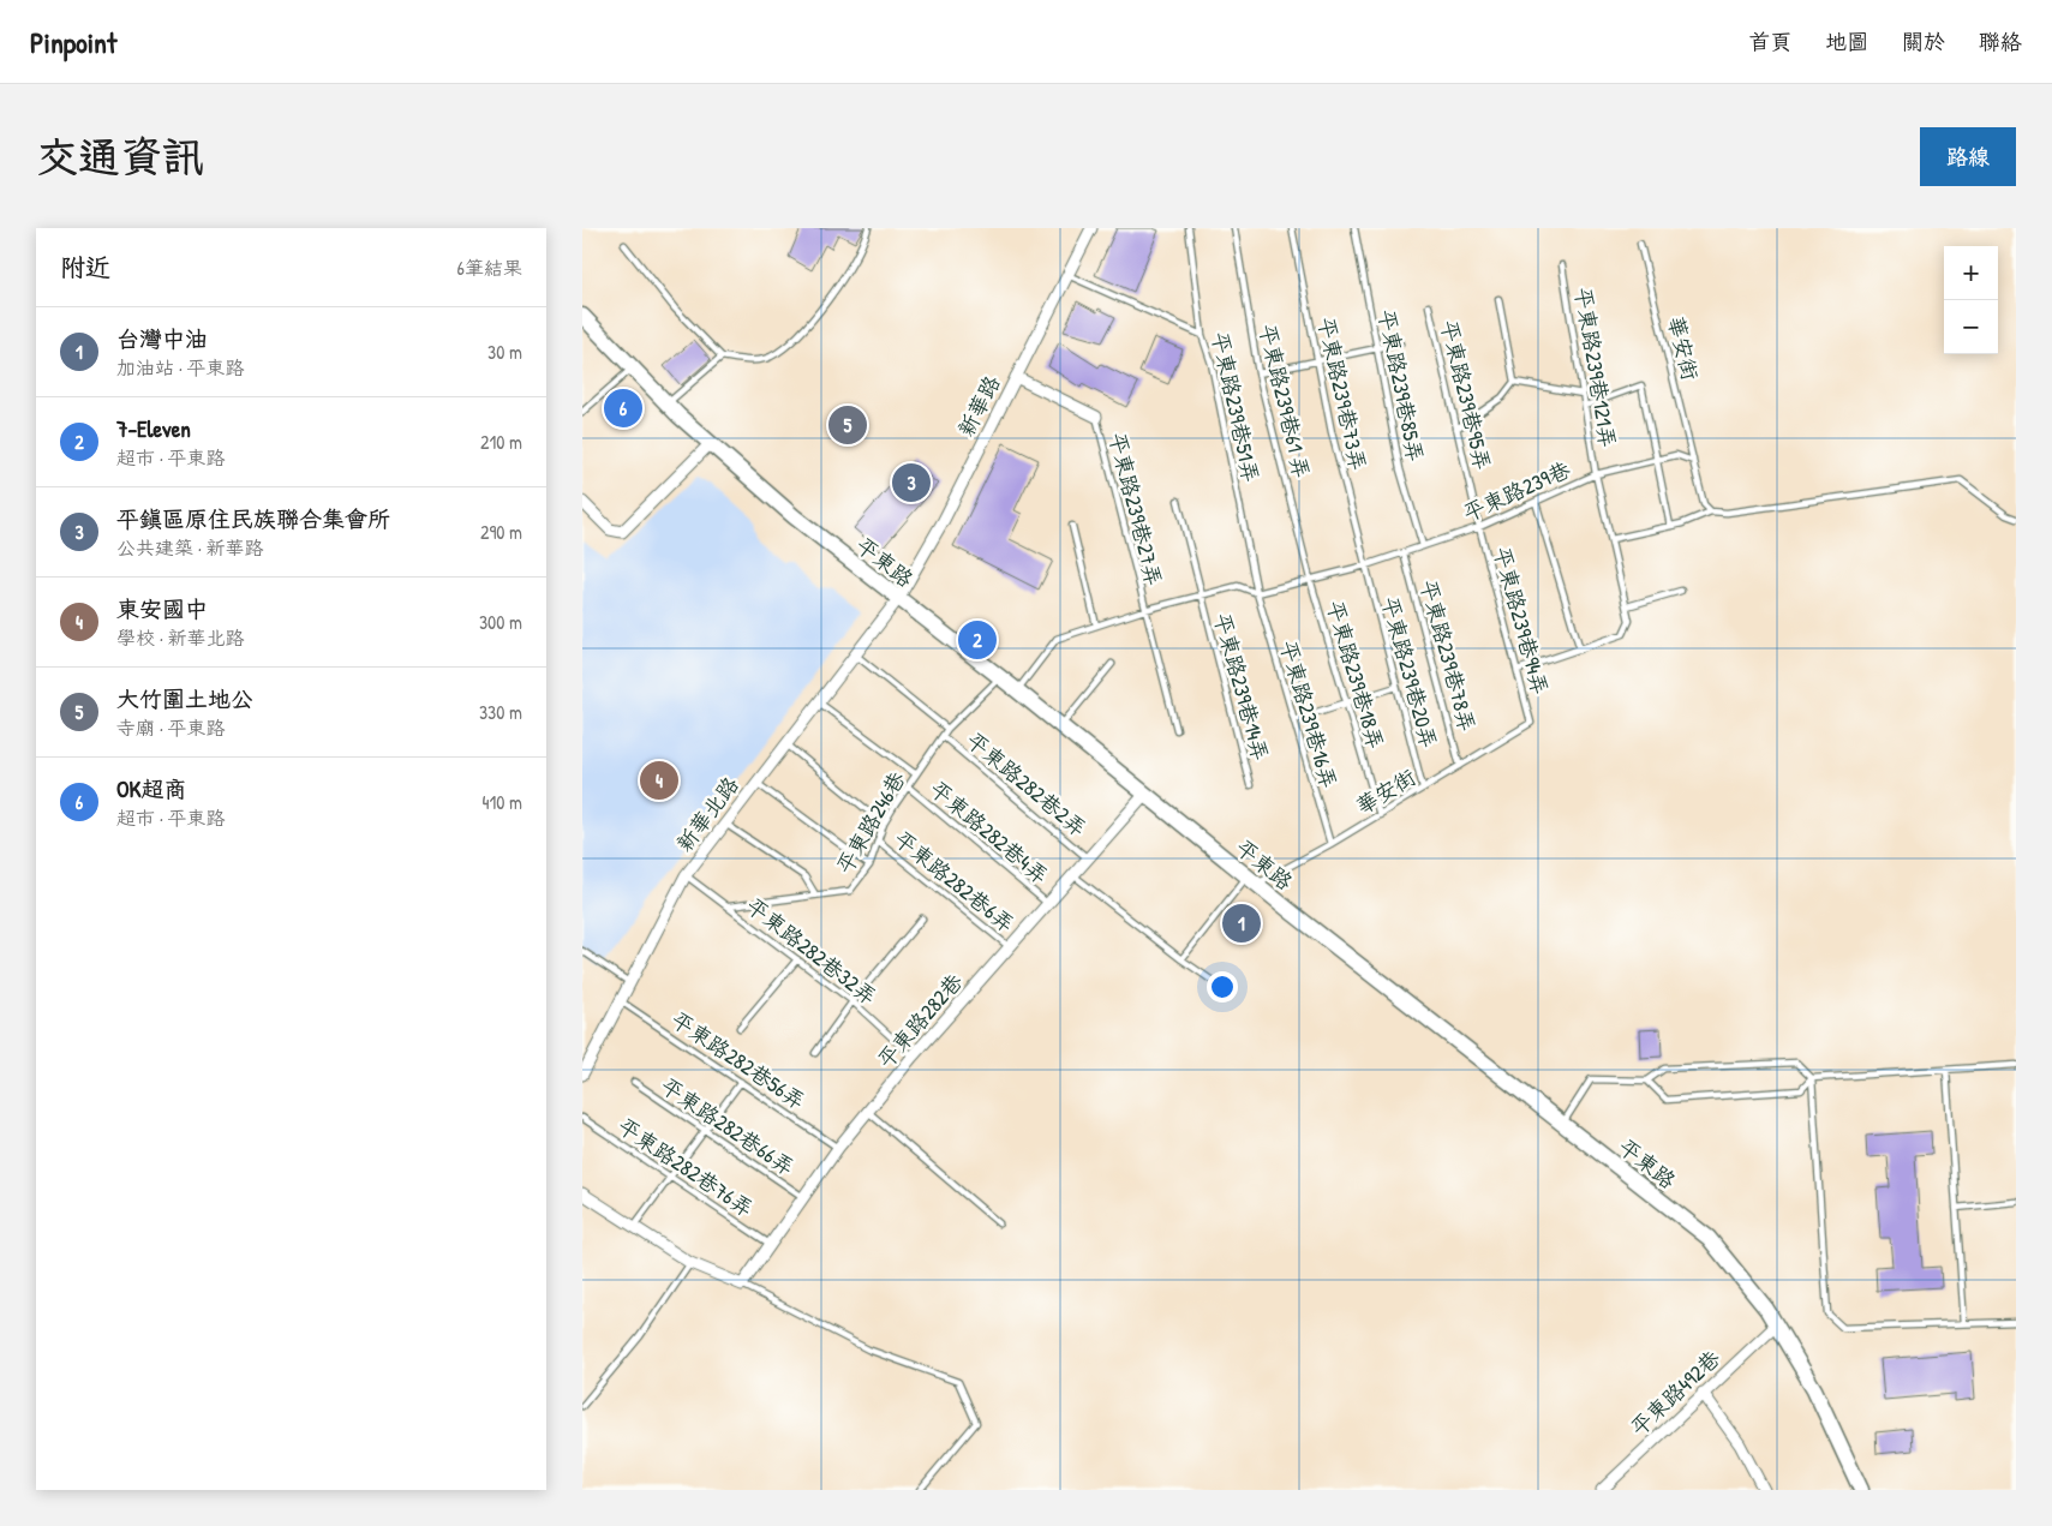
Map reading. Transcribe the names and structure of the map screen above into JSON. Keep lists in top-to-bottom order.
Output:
{
  "streets": {
    "street": [
      "新華路",
      "平東路",
      "新華北路",
      "平東路282巷",
      "平東路492巷"
    ],
    "lane": [
      "華安街",
      "平東路239巷121弄",
      "平東路239巷85弄",
      "平東路239巷73弄",
      "平東路239巷95弄",
      "平東路239巷61 弄",
      "平東路239巷51弄",
      "平東路239巷",
      "平東路239巷27弄",
      "平東路239巷94弄",
      "平東路239巷78弄",
      "平東路239巷20弄",
      "平東路239巷18弄",
      "平東路239巷14弄",
      "平東路239巷16弄",
      "平東路282巷2弄",
      "平東路246巷",
      "平東路282巷4弄",
      "平東路282巷6弄",
      "平東路282巷32弄",
      "平東路282巷56弄",
      "平東路282巷66弄",
      "平東路282巷76弄"
    ]
  },
  "crossings": [
    ["華安街", "平東路239巷"],
    ["華安街", "平東路"],
    ["華安街", "平東路239巷94弄"],
    ["華安街", "平東路239巷78弄"],
    ["華安街", "平東路239巷20弄"],
    ["華安街", "平東路239巷18弄"],
    ["華安街", "平東路239巷16弄"],
    ["平東路239巷121弄", "平東路239巷"],
    ["平東路239巷85弄", "平東路239巷"],
    ["平東路239巷73弄", "平東路239巷"],
    ["平東路239巷73弄", "平東路239巷20弄"],
    ["平東路239巷95弄", "平東路239巷"],
    ["平東路239巷95弄", "平東路239巷94弄"],
    ["平東路239巷61 弄", "平東路239巷"],
    ["平東路239巷61 弄", "平東路239巷18弄"],
    ["新華路", "平東路"],
    ["新華路", "新華北路"],
    ["平東路239巷51弄", "平東路239巷"],
    ["平東路239巷51弄", "平東路239巷16弄"],
    ["平東路239巷", "平東路239巷27弄"],
    ["平東路239巷", "平東路"],
    ["平東路239巷", "平東路239巷94弄"],
    ["平東路239巷", "平東路239巷78弄"],
    ["平東路239巷", "平東路239巷20弄"],
    ["平東路239巷", "平東路239巷18弄"],
    ["平東路239巷", "平東路239巷14弄"],
    ["平東路239巷", "平東路239巷16弄"],
    ["平東路", "新華北路"],
    ["平東路", "平東路246巷"],
    ["平東路", "平東路282巷"],
    ["平東路", "平東路492巷"],
    ["平東路282巷2弄", "平東路246巷"],
    ["平東路282巷2弄", "平東路282巷"],
    ["新華北路", "平東路282巷32弄"],
    ["新華北路", "平東路282巷56弄"],
    ["平東路246巷", "平東路282巷4弄"],
    ["平東路246巷", "平東路282巷6弄"],
    ["平東路246巷", "平東路282巷32弄"],
    ["平東路282巷4弄", "平東路282巷"],
    ["平東路282巷6弄", "平東路282巷"],
    ["平東路282巷32弄", "平東路282巷"],
    ["平東路282巷", "平東路282巷56弄"],
    ["平東路282巷", "平東路282巷66弄"],
    ["平東路282巷", "平東路282巷76弄"]
  ],
  "page": {
    "header": "Pinpoint",
    "nav": [
      "首頁",
      "地圖",
      "關於",
      "聯絡"
    ],
    "buttons": "路線",
    "title": "交通資訊",
    "heading": ["附近", "6筆結果"],
    "map_buttons": ["+", "−"],
    "list": [
      {
        "mark": "1",
        "name": "台灣中油",
        "note": "加油站 · 平東路",
        "value": "30 m"
      },
      {
        "mark": "2",
        "name": "7-Eleven",
        "note": "超市 · 平東路",
        "value": "210 m"
      },
      {
        "mark": "3",
        "name": "平鎮區原住民族聯合集會所",
        "note": "公共建築 · 新華路",
        "value": "290 m"
      },
      {
        "mark": "4",
        "name": "東安國中",
        "note": "學校 · 新華北路",
        "value": "300 m"
      },
      {
        "mark": "5",
        "name": "大竹圍土地公",
        "note": "寺廟 · 平東路",
        "value": "330 m"
      },
      {
        "mark": "6",
        "name": "OK超商",
        "note": "超市 · 平東路",
        "value": "410 m"
      }
    ],
    "pins": [
      "6",
      "5",
      "3",
      "2",
      "4",
      "1"
    ]
  }
}
